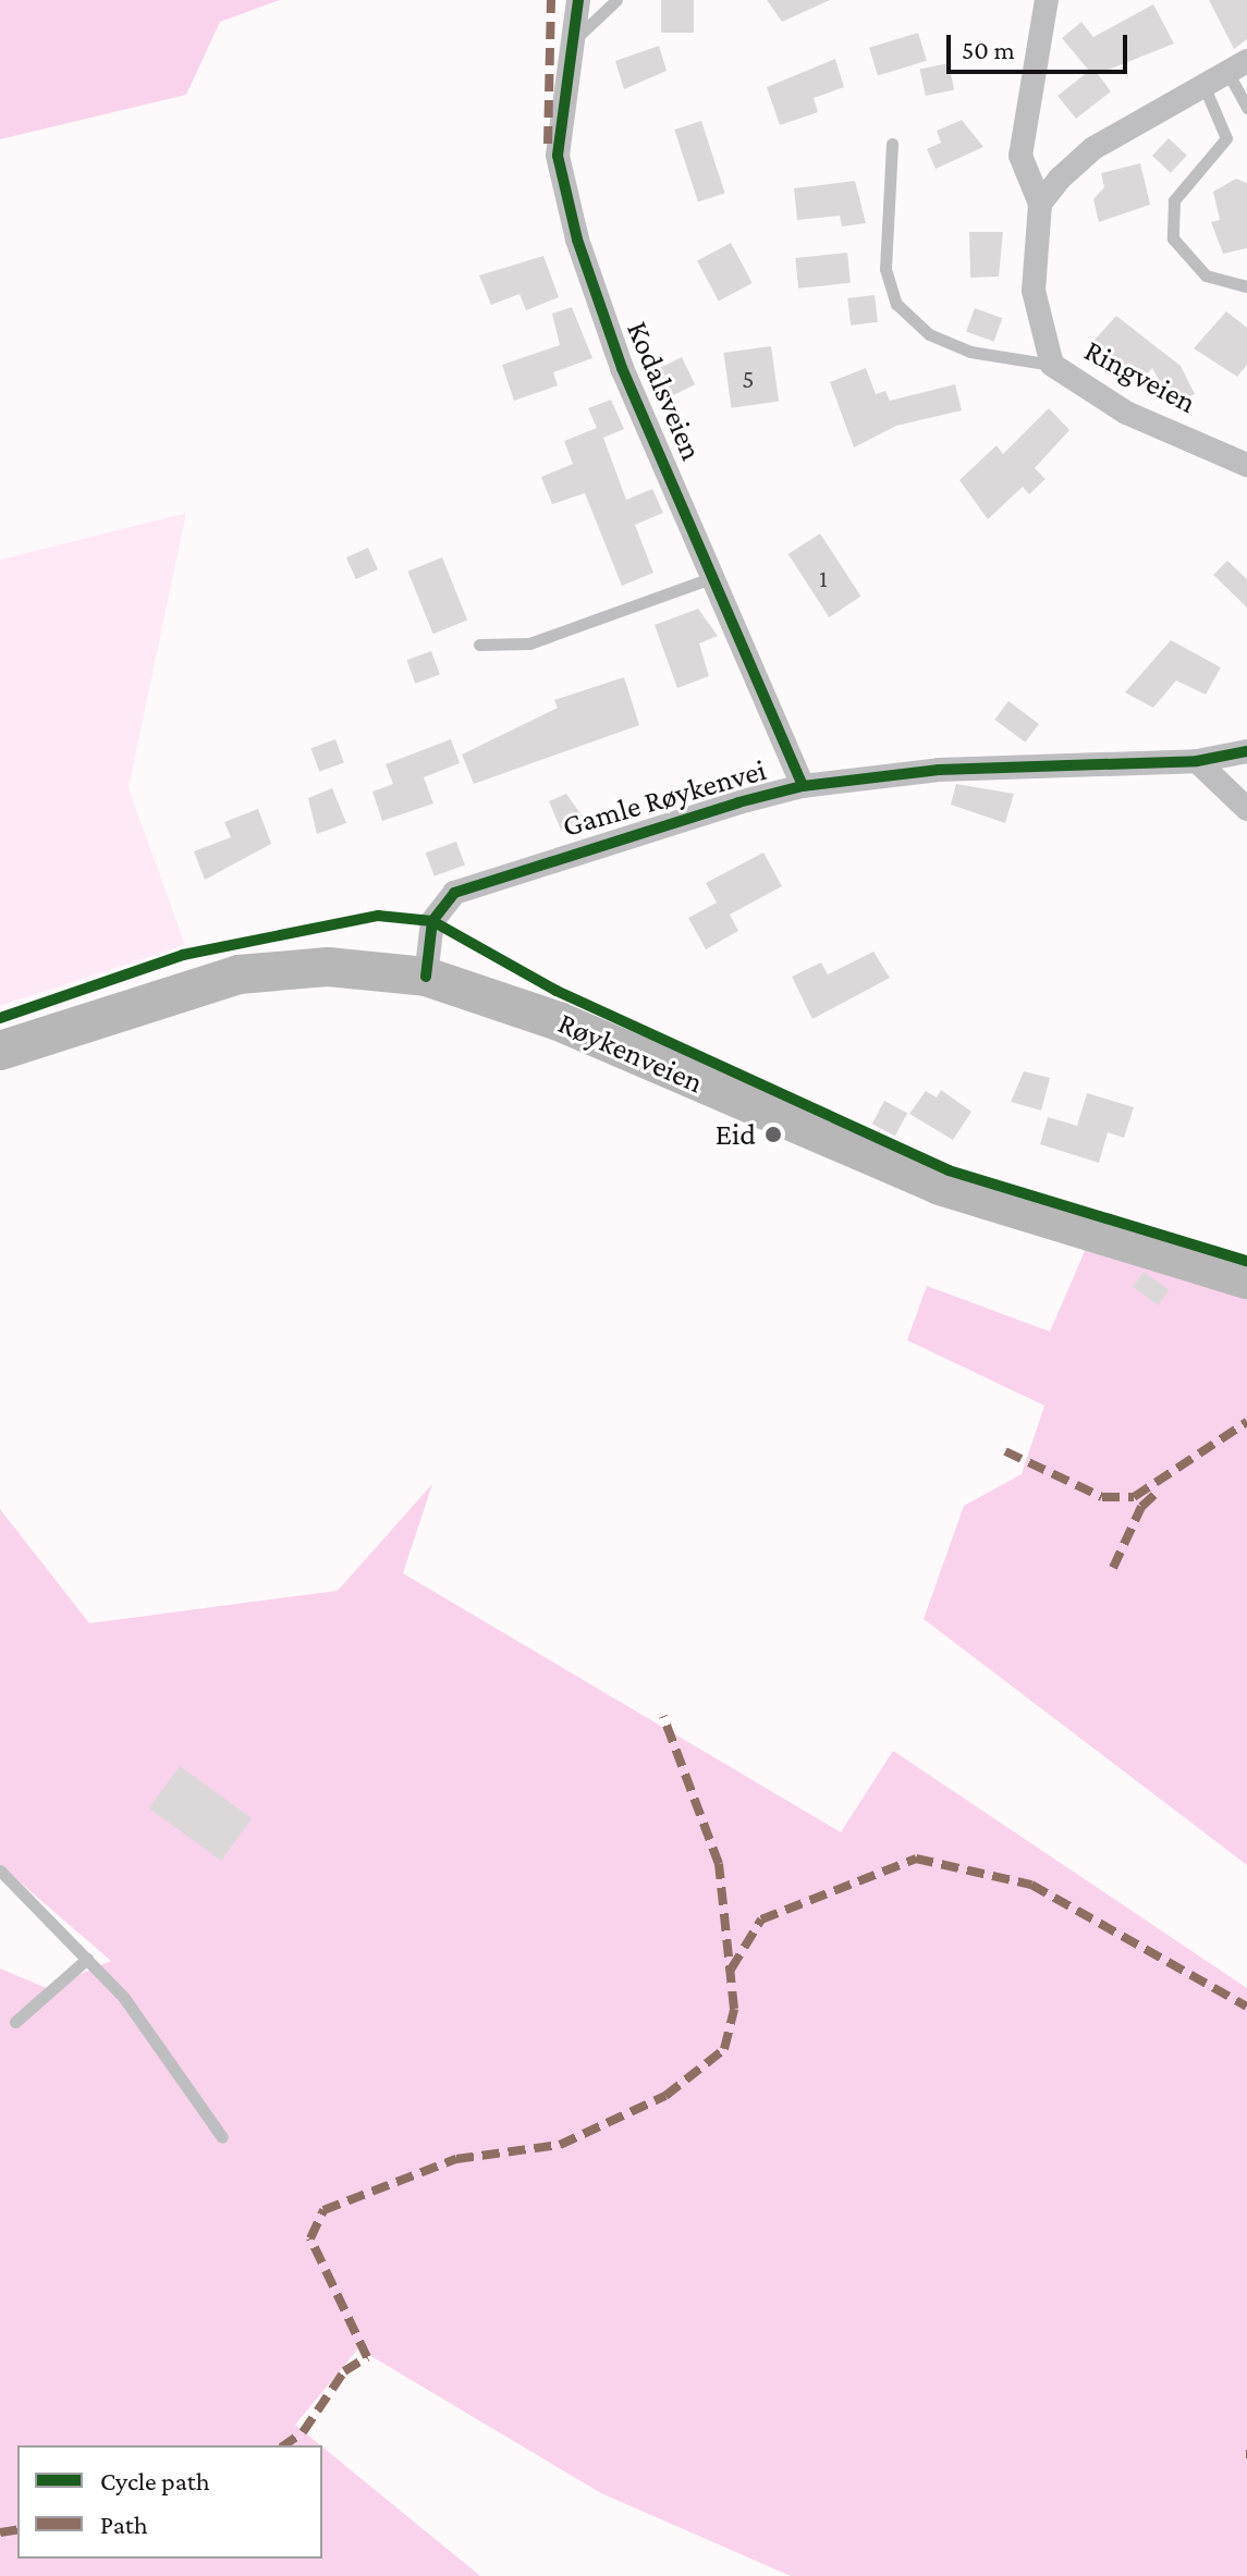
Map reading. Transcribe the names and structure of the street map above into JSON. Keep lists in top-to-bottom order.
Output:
{
  "streets": {
    "main road": ["Røykenveien"],
    "street": ["Ringveien", "Kodalsveien", "Gamle Røykenvei"]
  },
  "crossings": [
    ["Kodalsveien", "Gamle Røykenvei"],
    ["Gamle Røykenvei", "Røykenveien"]
  ],
  "places": ["Eid"],
  "house_numbers": ["5", "1"],
  "legend": ["Cycle path", "Path"],
  "scale_bar": "50 m"
}
